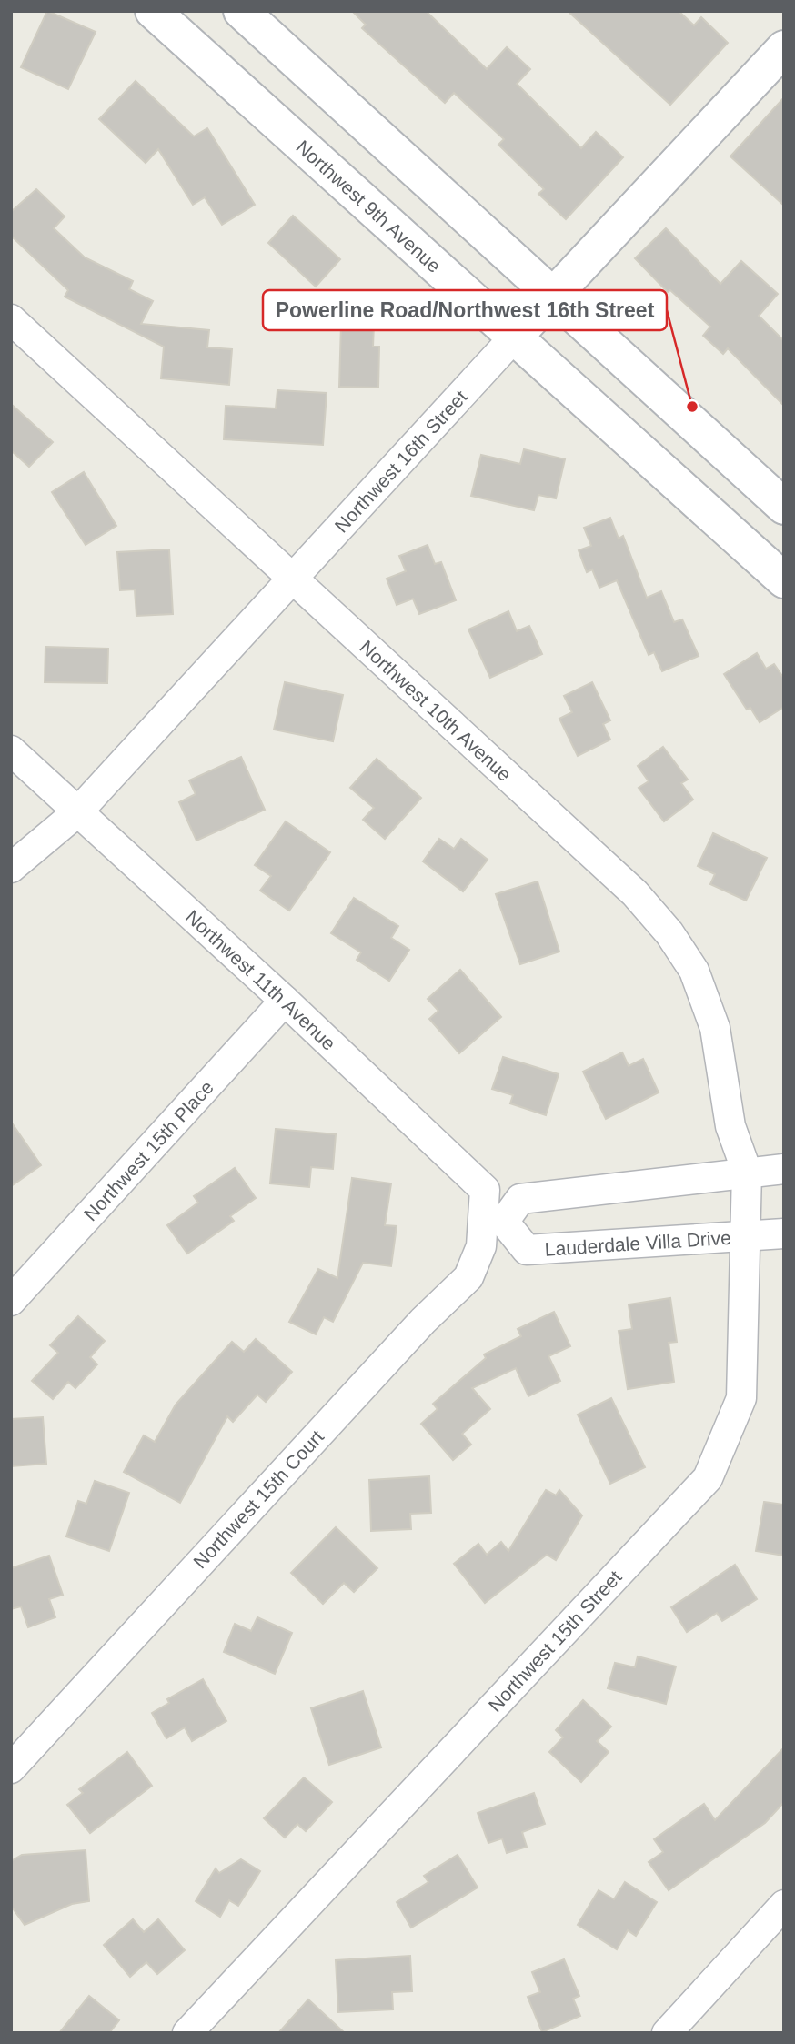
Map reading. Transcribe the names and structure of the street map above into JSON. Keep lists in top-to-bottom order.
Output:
{
  "streets": {
    "main road": ["Northwest 9th Avenue", "Northwest 16th Street"],
    "street": [
      "Northwest 10th Avenue",
      "Northwest 11th Avenue",
      "Northwest 15th Place",
      "Lauderdale Villa Drive",
      "Northwest 15th Court",
      "Northwest 15th Street"
    ]
  },
  "crossings": [
    ["Northwest 9th Avenue", "Northwest 16th Street"],
    ["Northwest 16th Street", "Northwest 10th Avenue"],
    ["Northwest 16th Street", "Northwest 11th Avenue"],
    ["Northwest 10th Avenue", "Northwest 15th Street"],
    ["Northwest 11th Avenue", "Northwest 15th Place"],
    ["Northwest 11th Avenue", "Lauderdale Villa Drive"],
    ["Northwest 11th Avenue", "Northwest 15th Court"],
    ["Lauderdale Villa Drive", "Northwest 15th Court"],
    ["Lauderdale Villa Drive", "Northwest 15th Street"]
  ],
  "places": ["Powerline Road/Northwest 16th Street"]
}
